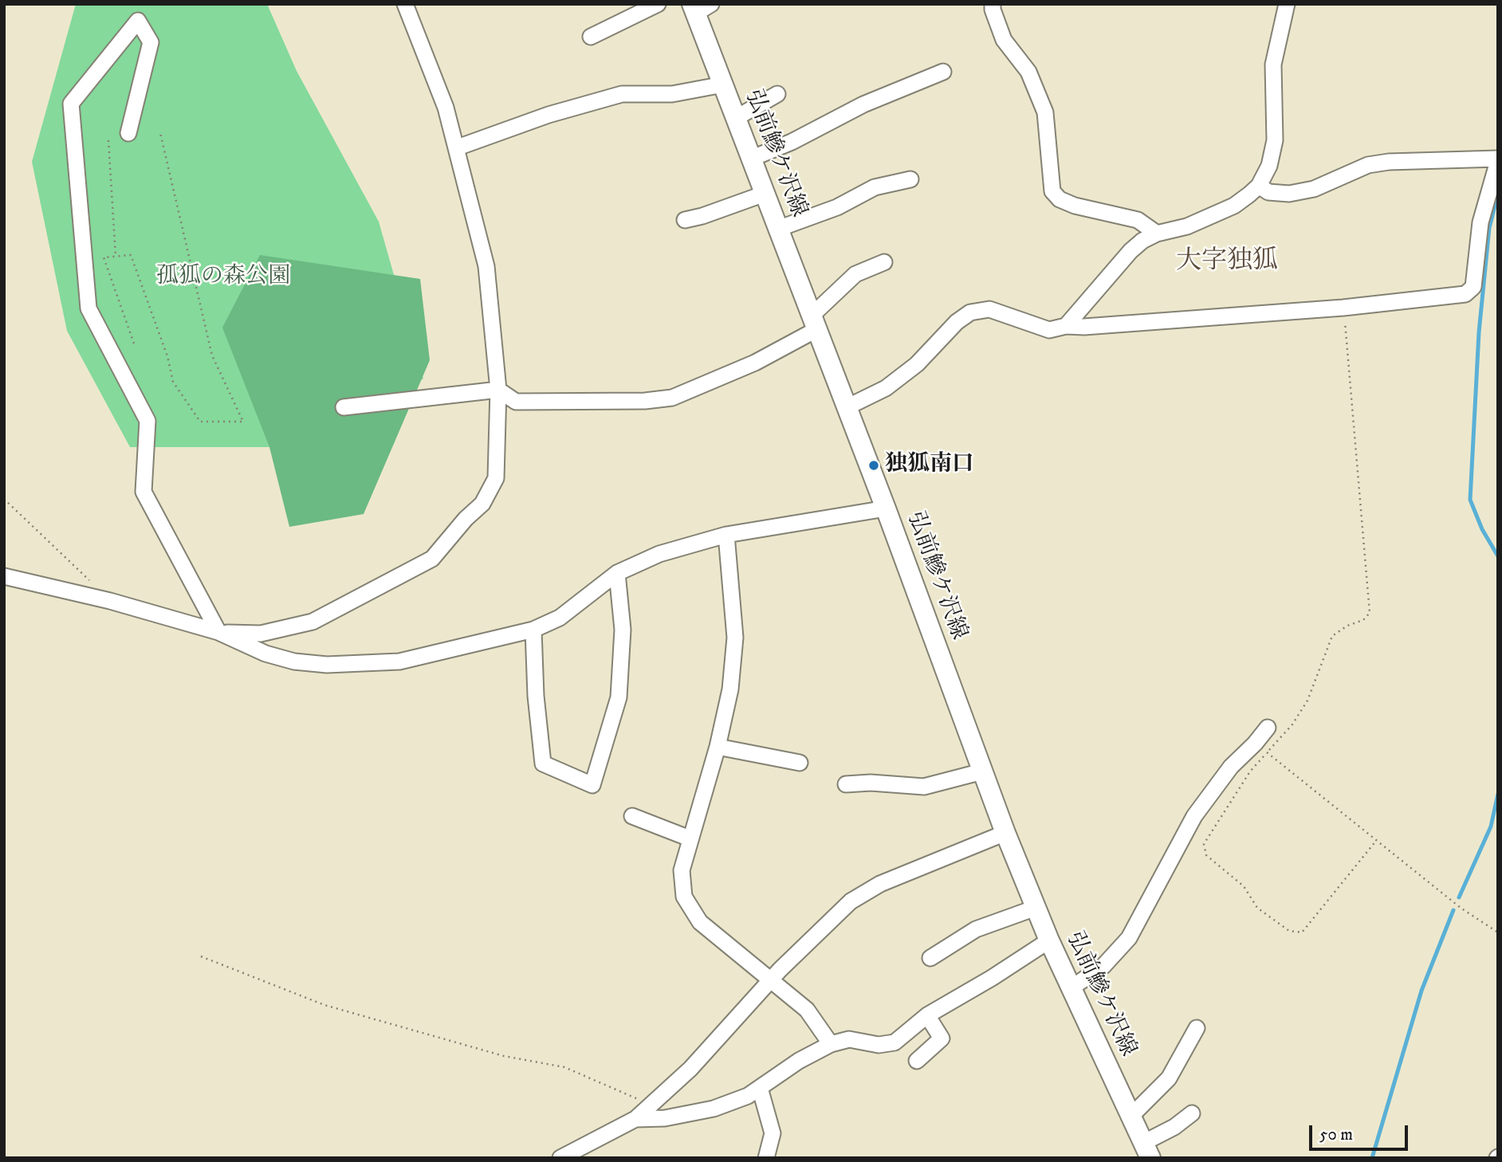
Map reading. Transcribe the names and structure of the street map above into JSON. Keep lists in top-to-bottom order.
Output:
{
  "streets": {
    "main road": ["弘前鰺ケ沢線"]
  },
  "districts": ["大字独狐"],
  "parks": ["孤狐の森公園"],
  "places": ["独狐南口"],
  "scale_bar": "50 m"
}
